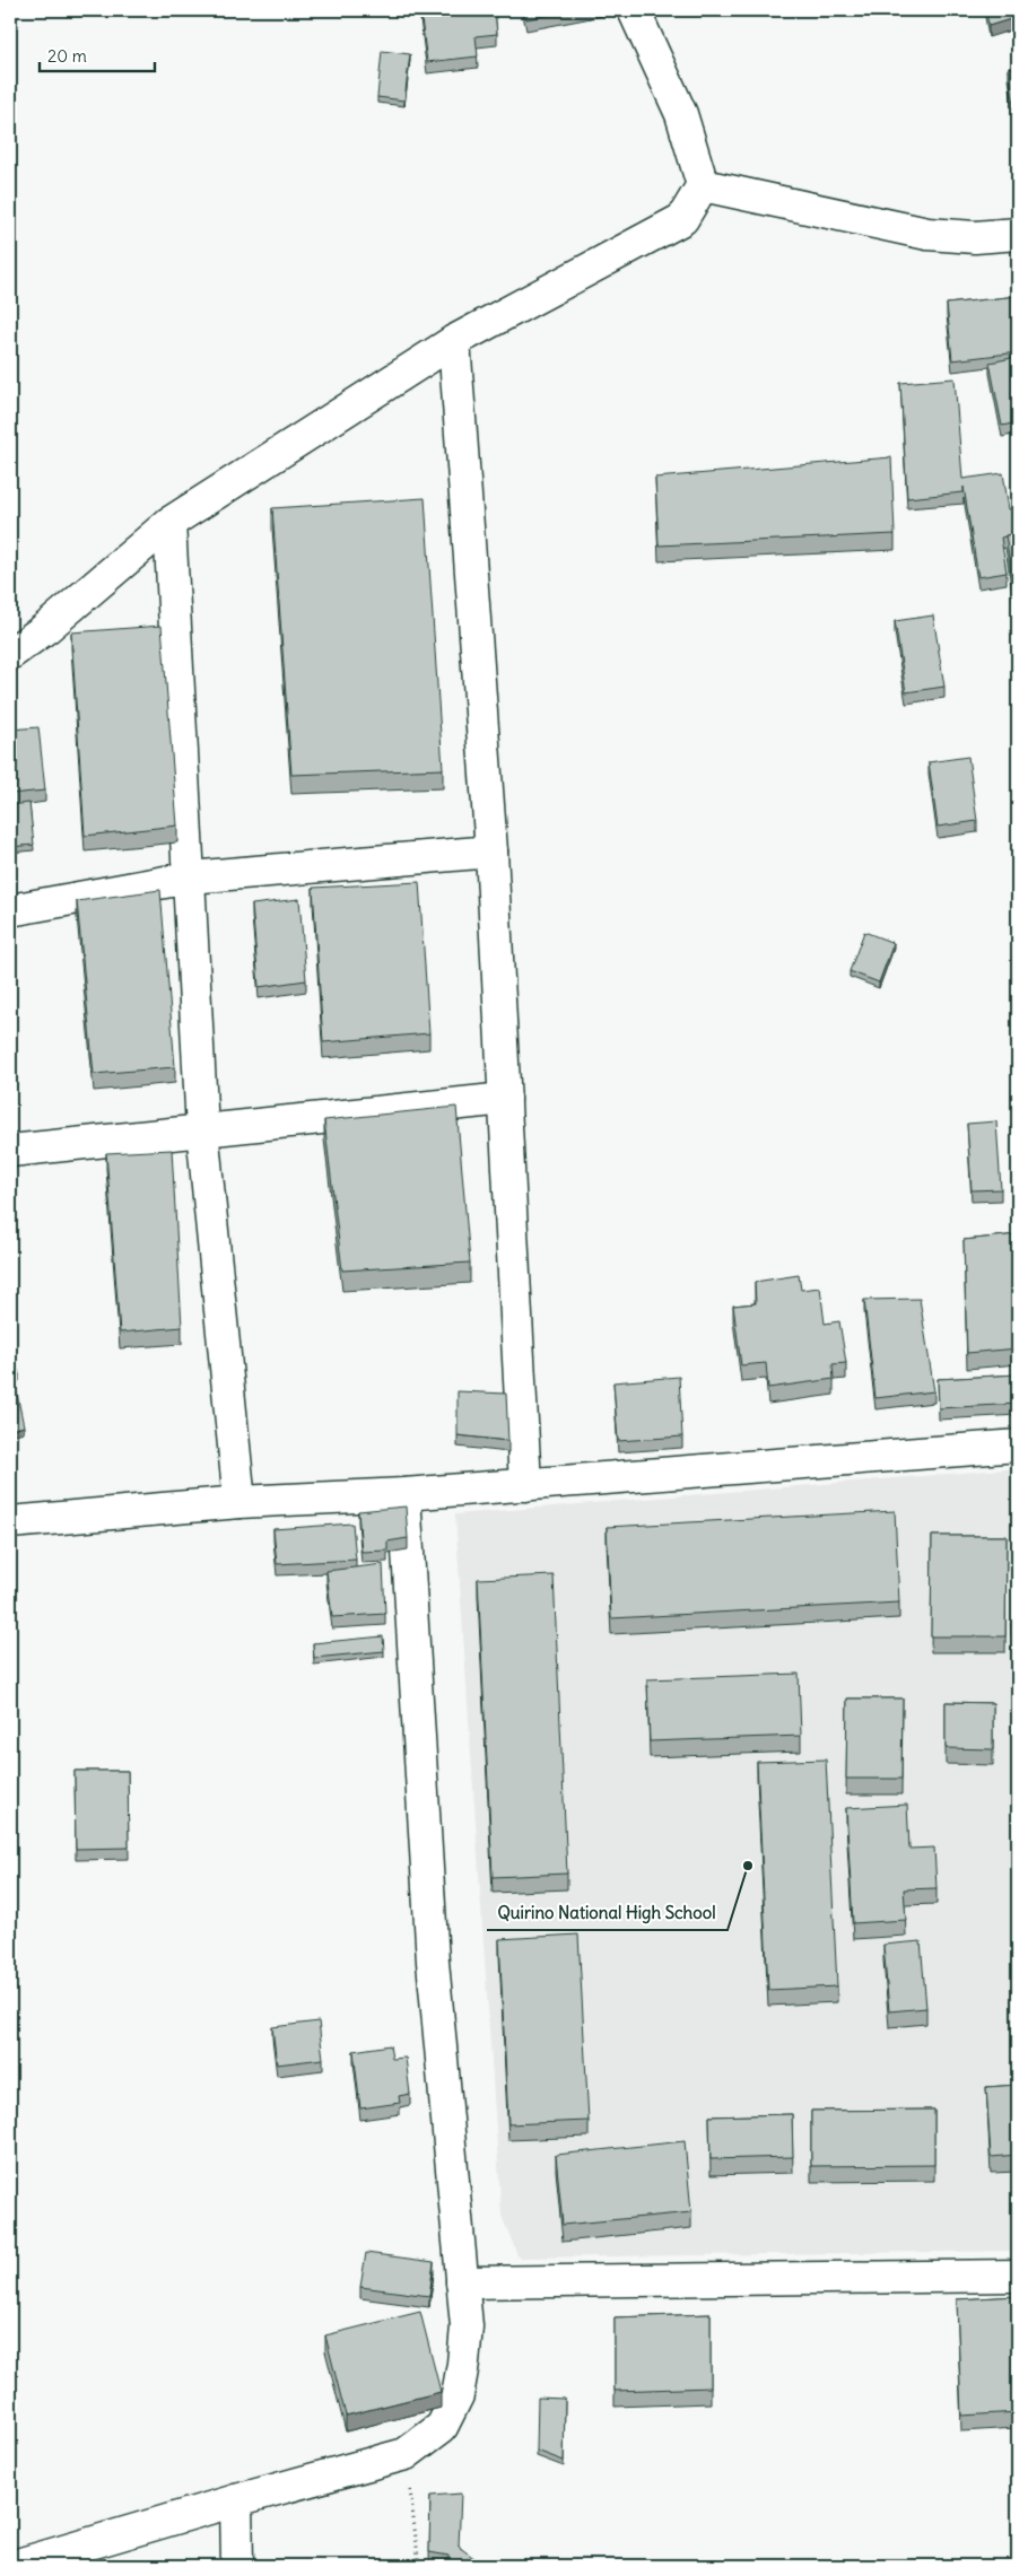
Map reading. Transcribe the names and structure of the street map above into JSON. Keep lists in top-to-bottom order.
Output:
{
  "places": ["Quirino National High School"],
  "scale_bar": "20 m"
}
